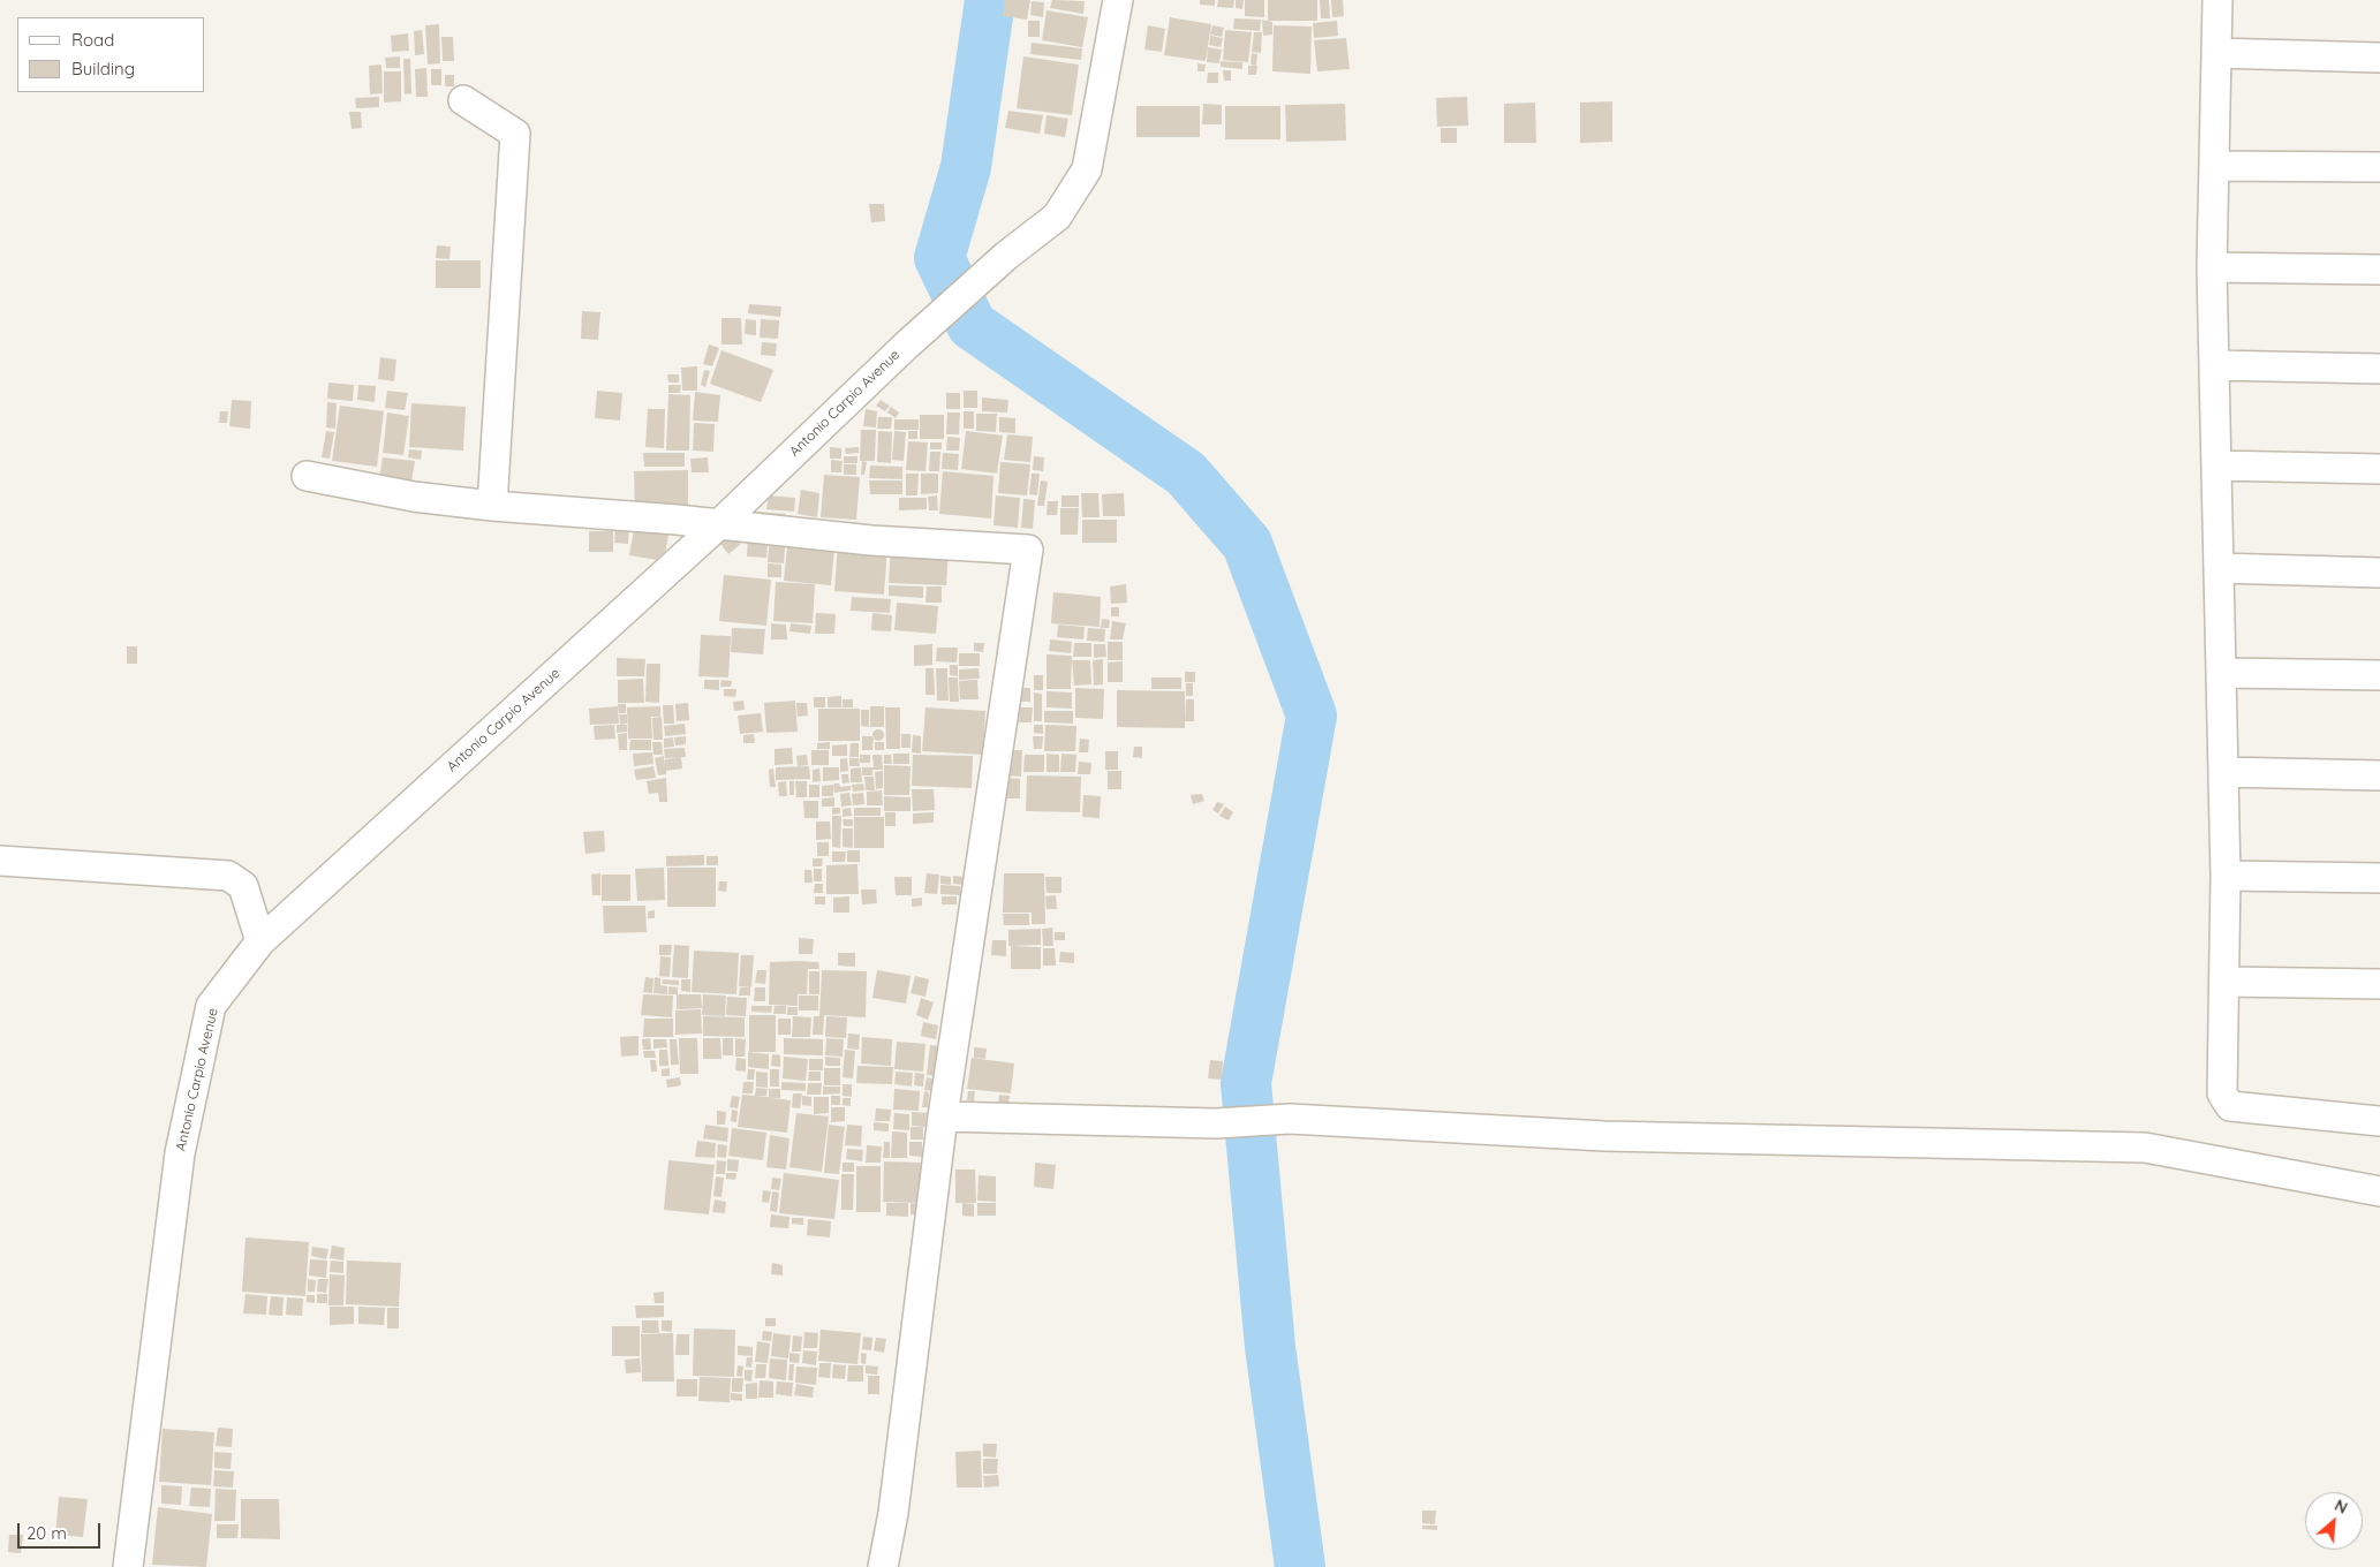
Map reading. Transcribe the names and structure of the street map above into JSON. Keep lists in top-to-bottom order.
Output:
{
  "streets": {
    "street": ["Antonio Carpio Avenue"]
  },
  "legend": ["Road", "Building"],
  "scale_bar": "20 m",
  "north": "top right"
}
